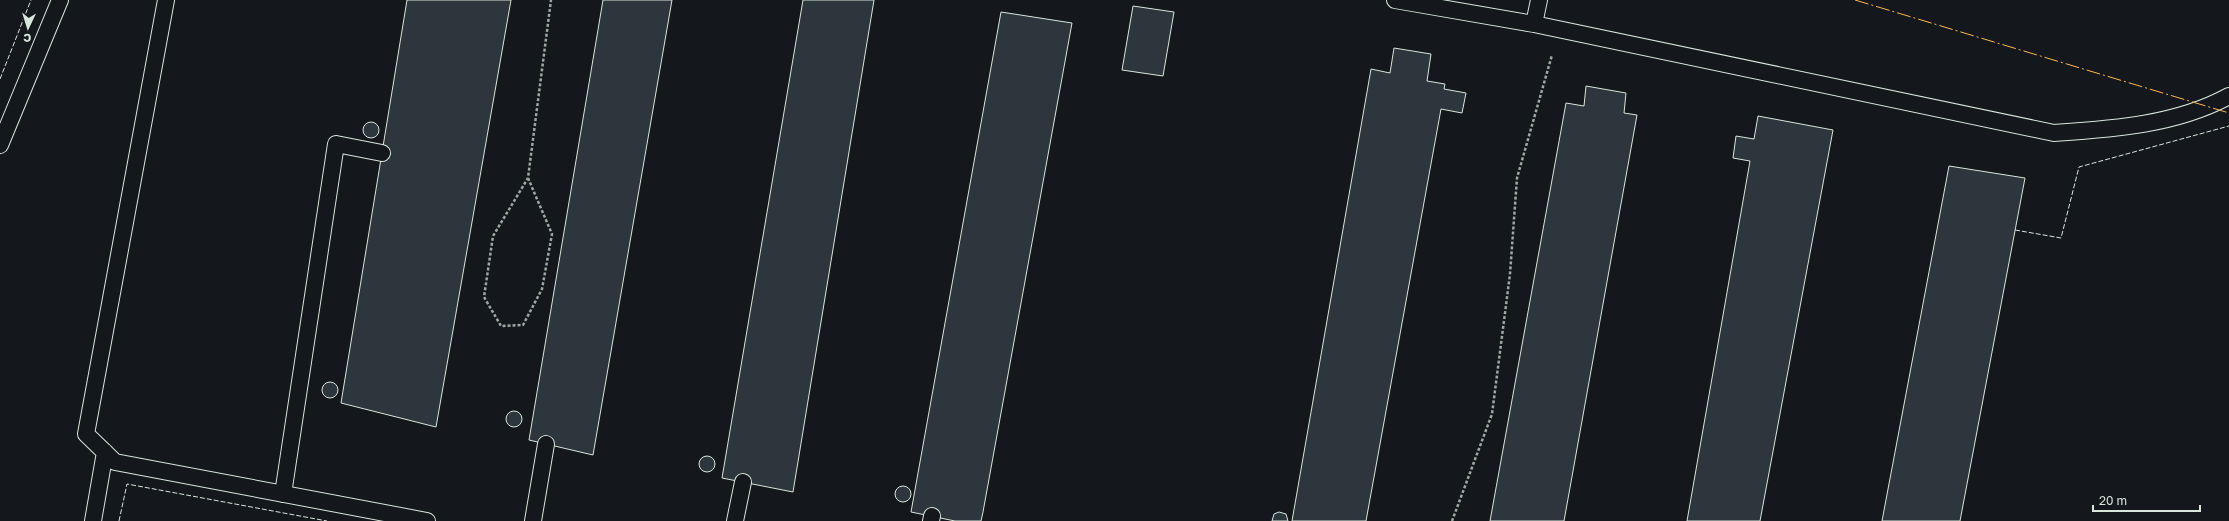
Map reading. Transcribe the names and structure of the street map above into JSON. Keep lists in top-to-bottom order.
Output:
{
  "scale_bar": "20 m",
  "north": "bottom"
}
